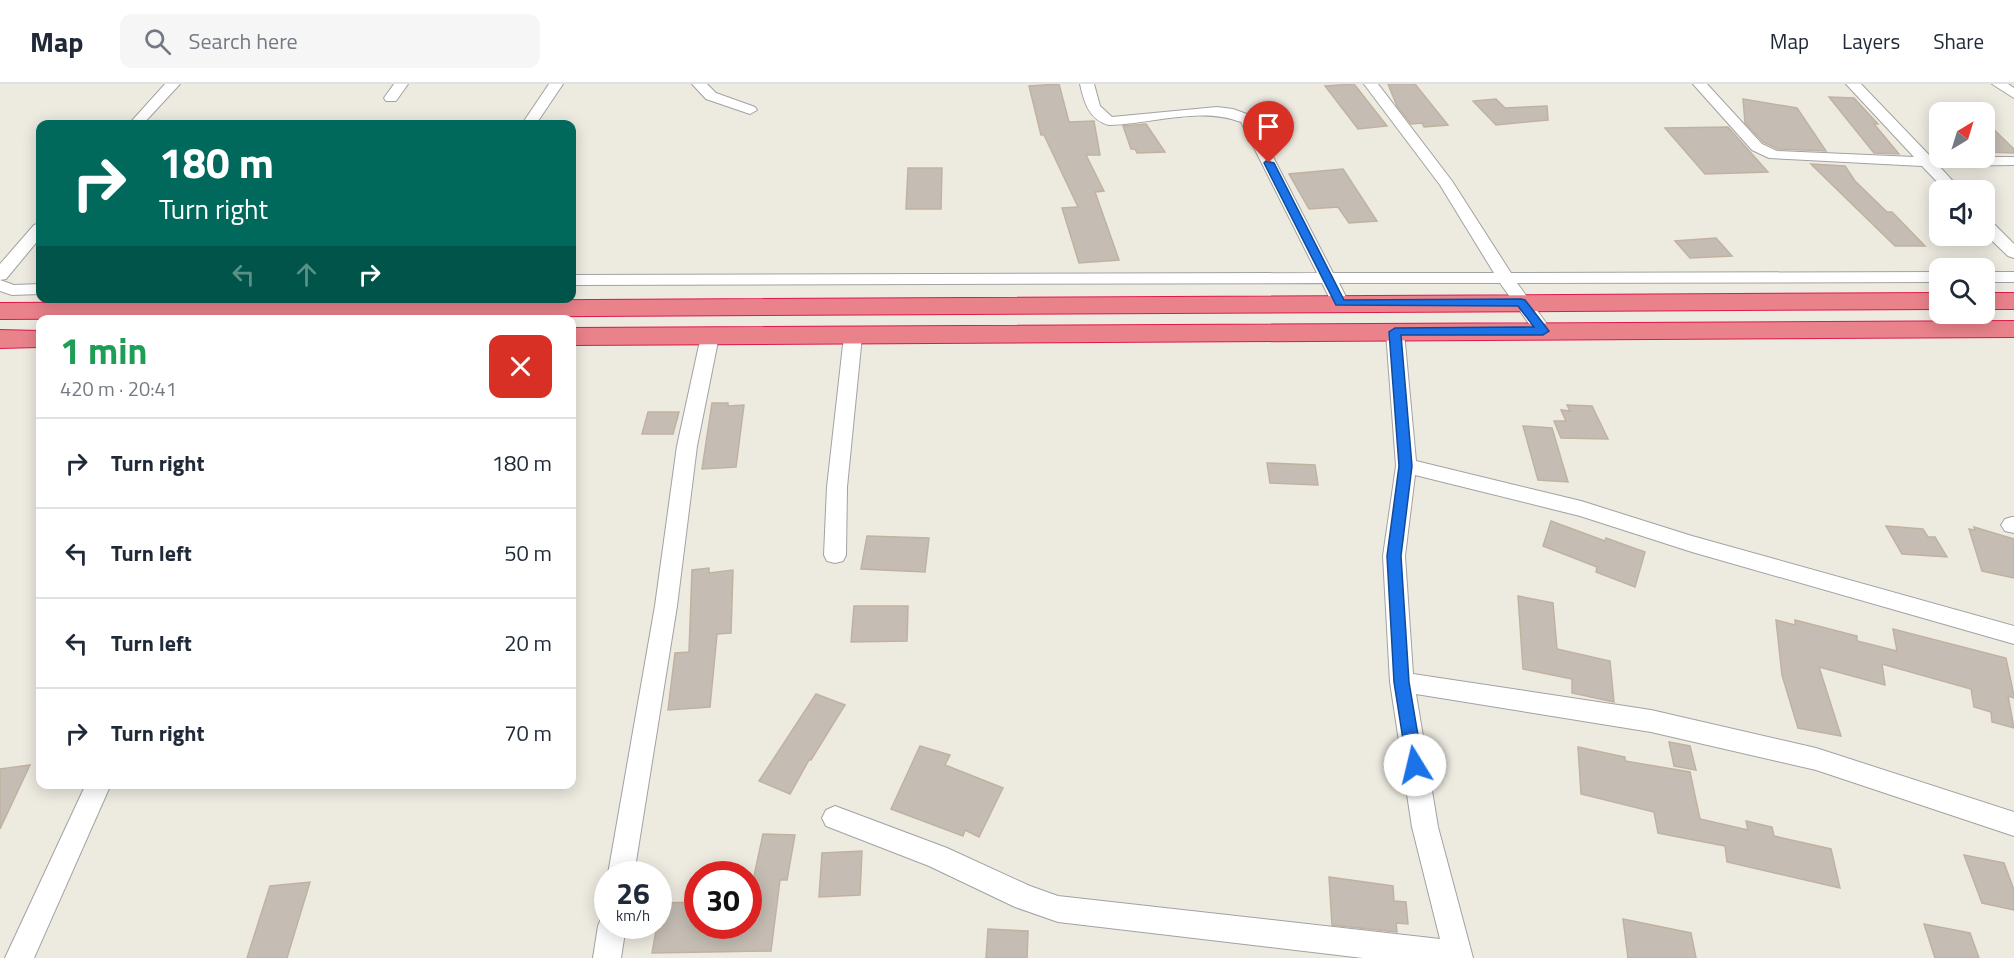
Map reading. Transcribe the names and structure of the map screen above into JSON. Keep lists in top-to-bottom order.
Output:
{
  "north": "top right",
  "page": {
    "header": "Map",
    "search": "Search here",
    "nav": ["Map", "Layers", "Share"],
    "turn": ["180 m", "Turn right"],
    "heading": ["1 min", "420 m · 20:41"],
    "list": [
      {
        "name": "Turn right",
        "value": "180 m"
      },
      {
        "name": "Turn left",
        "value": "50 m"
      },
      {
        "name": "Turn left",
        "value": "20 m"
      },
      {
        "name": "Turn right",
        "value": "70 m"
      }
    ],
    "speed": "26 km/h",
    "limit": "30"
  }
}
